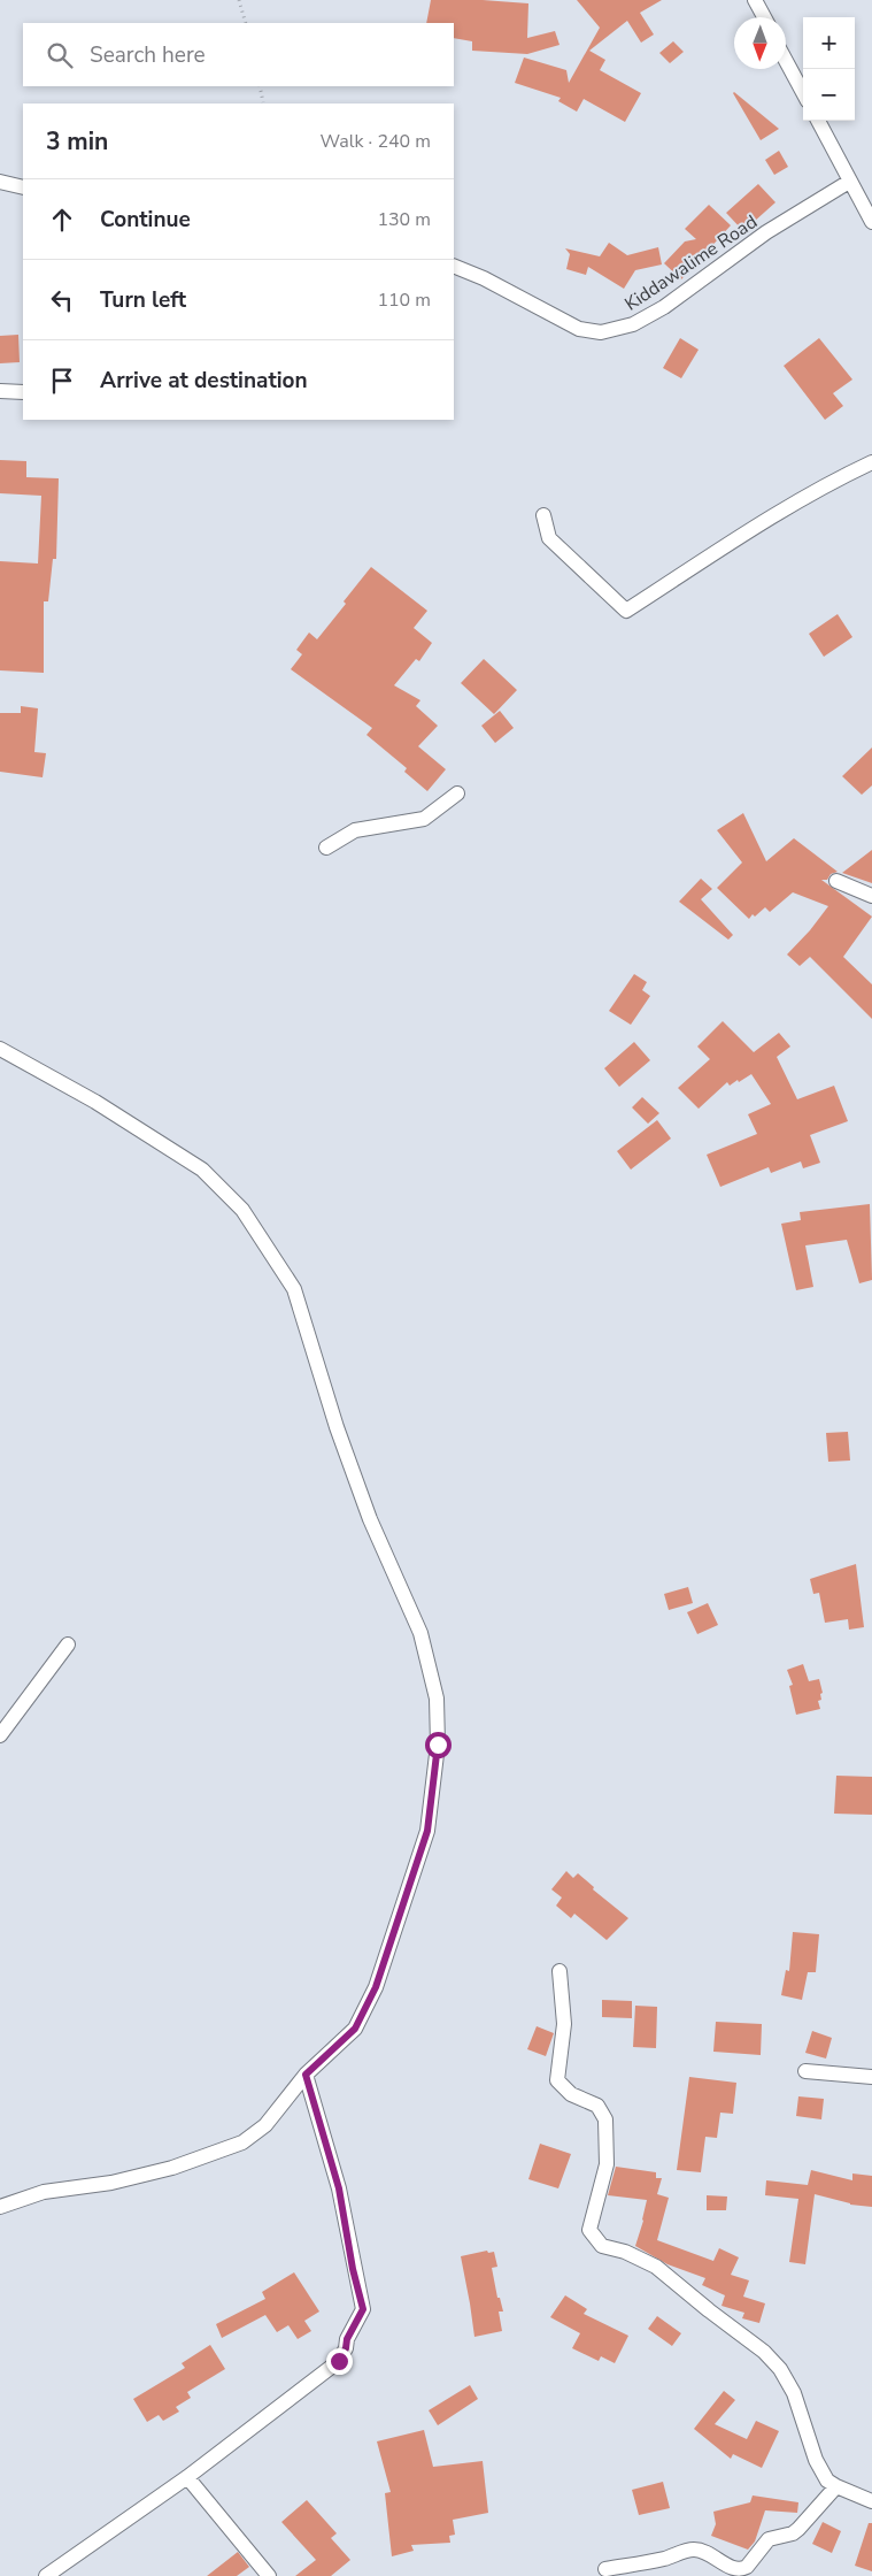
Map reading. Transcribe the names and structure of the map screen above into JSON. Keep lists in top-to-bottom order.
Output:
{
  "streets": {
    "street": ["Kiddawalime Road"]
  },
  "north": "bottom",
  "page": {
    "map_buttons": ["+", "−"],
    "search": "Search here",
    "heading": ["3 min", "Walk · 240 m"],
    "list": [
      ["Continue", "130 m"],
      ["Turn left", "110 m"],
      "Arrive at destination"
    ]
  }
}
